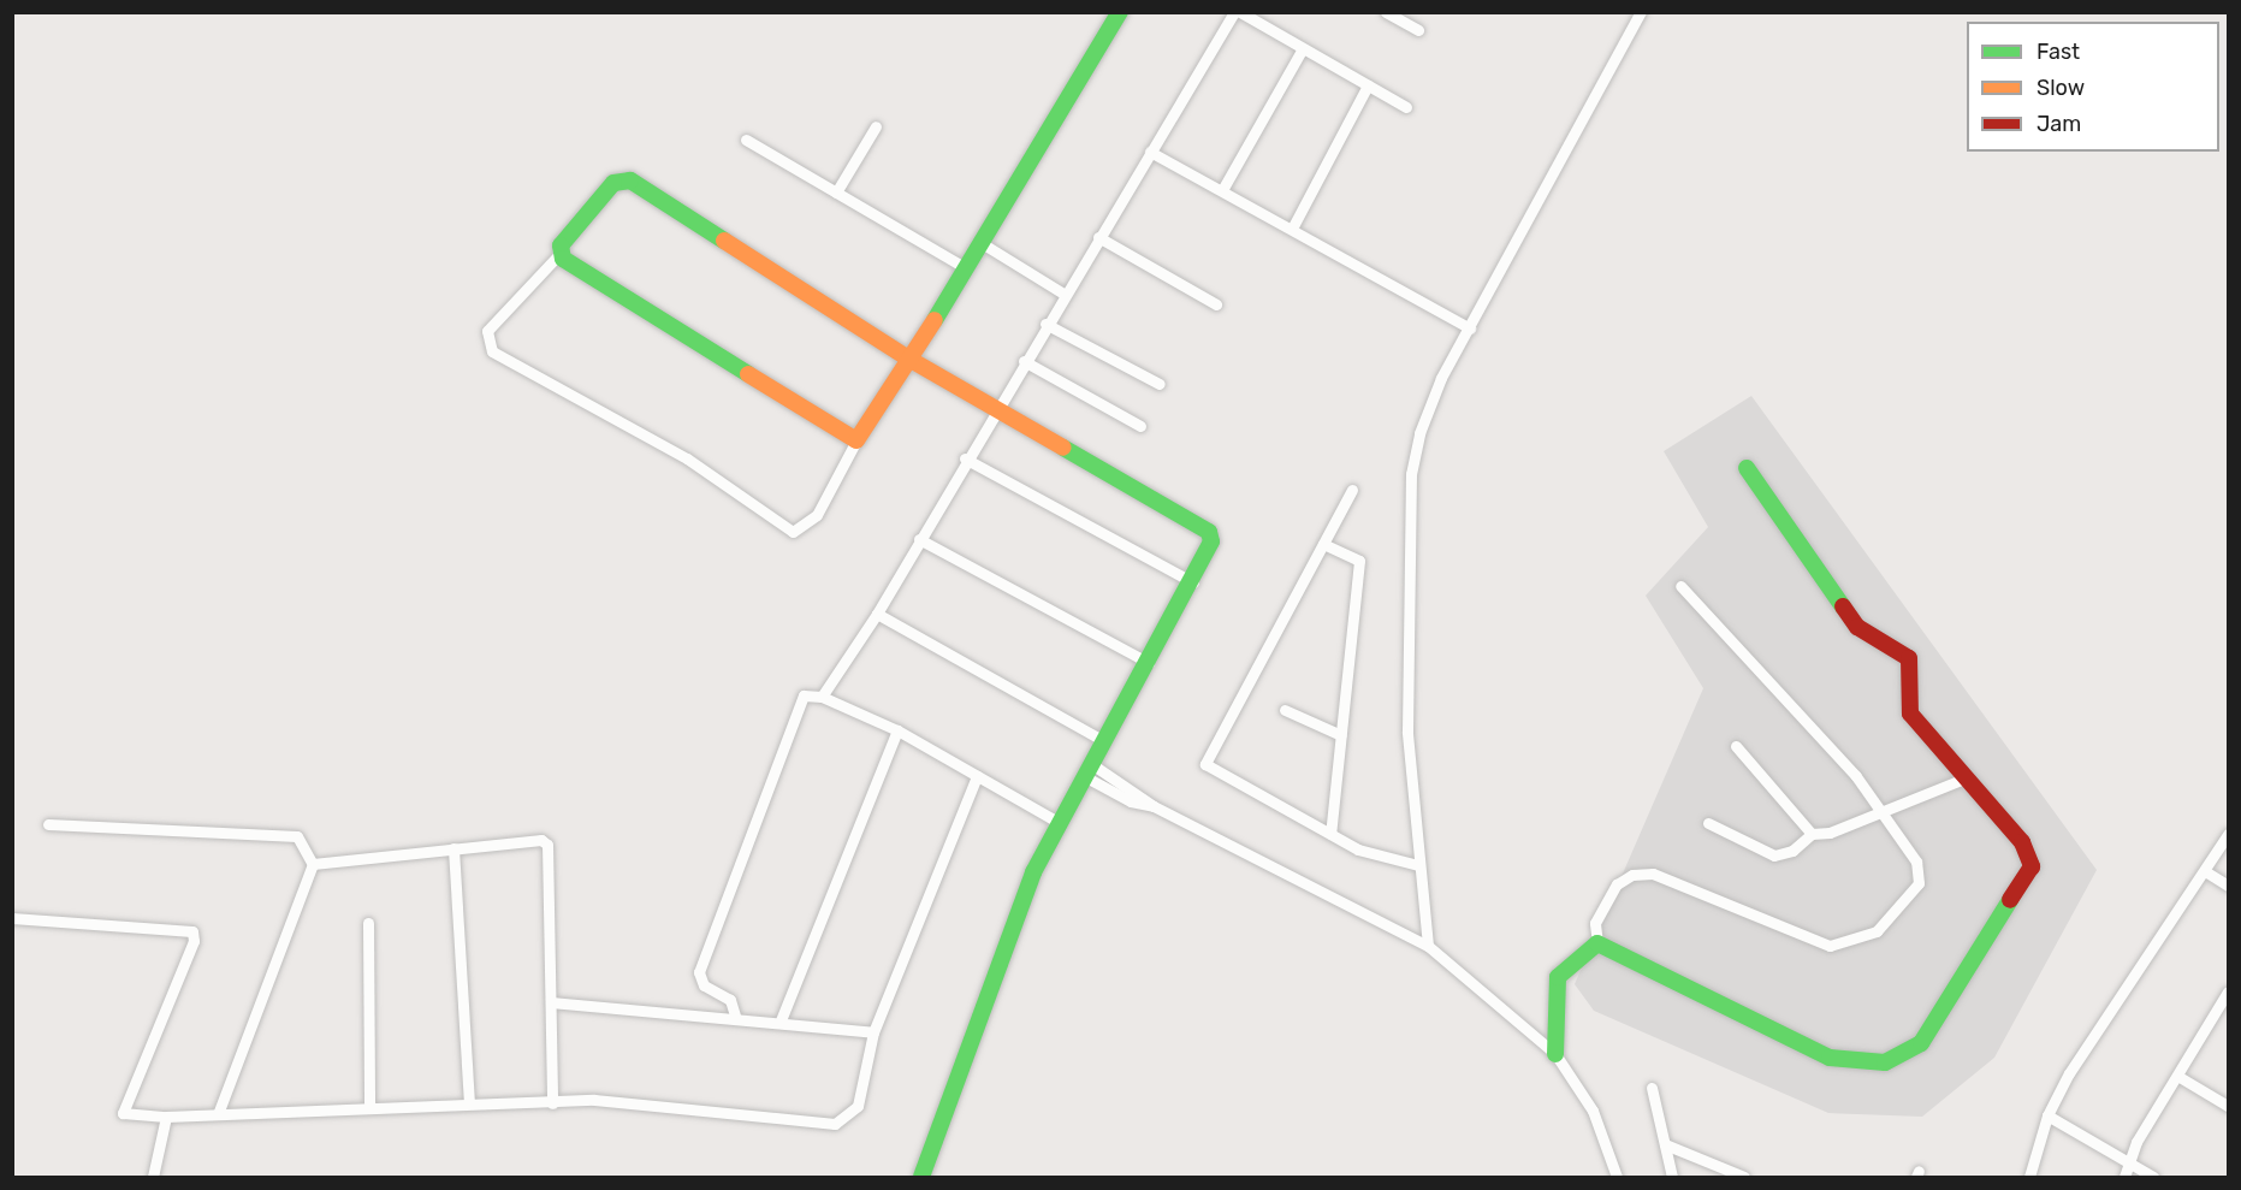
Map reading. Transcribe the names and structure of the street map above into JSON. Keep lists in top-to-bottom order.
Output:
{
  "legend": ["Fast", "Slow", "Jam"]
}
